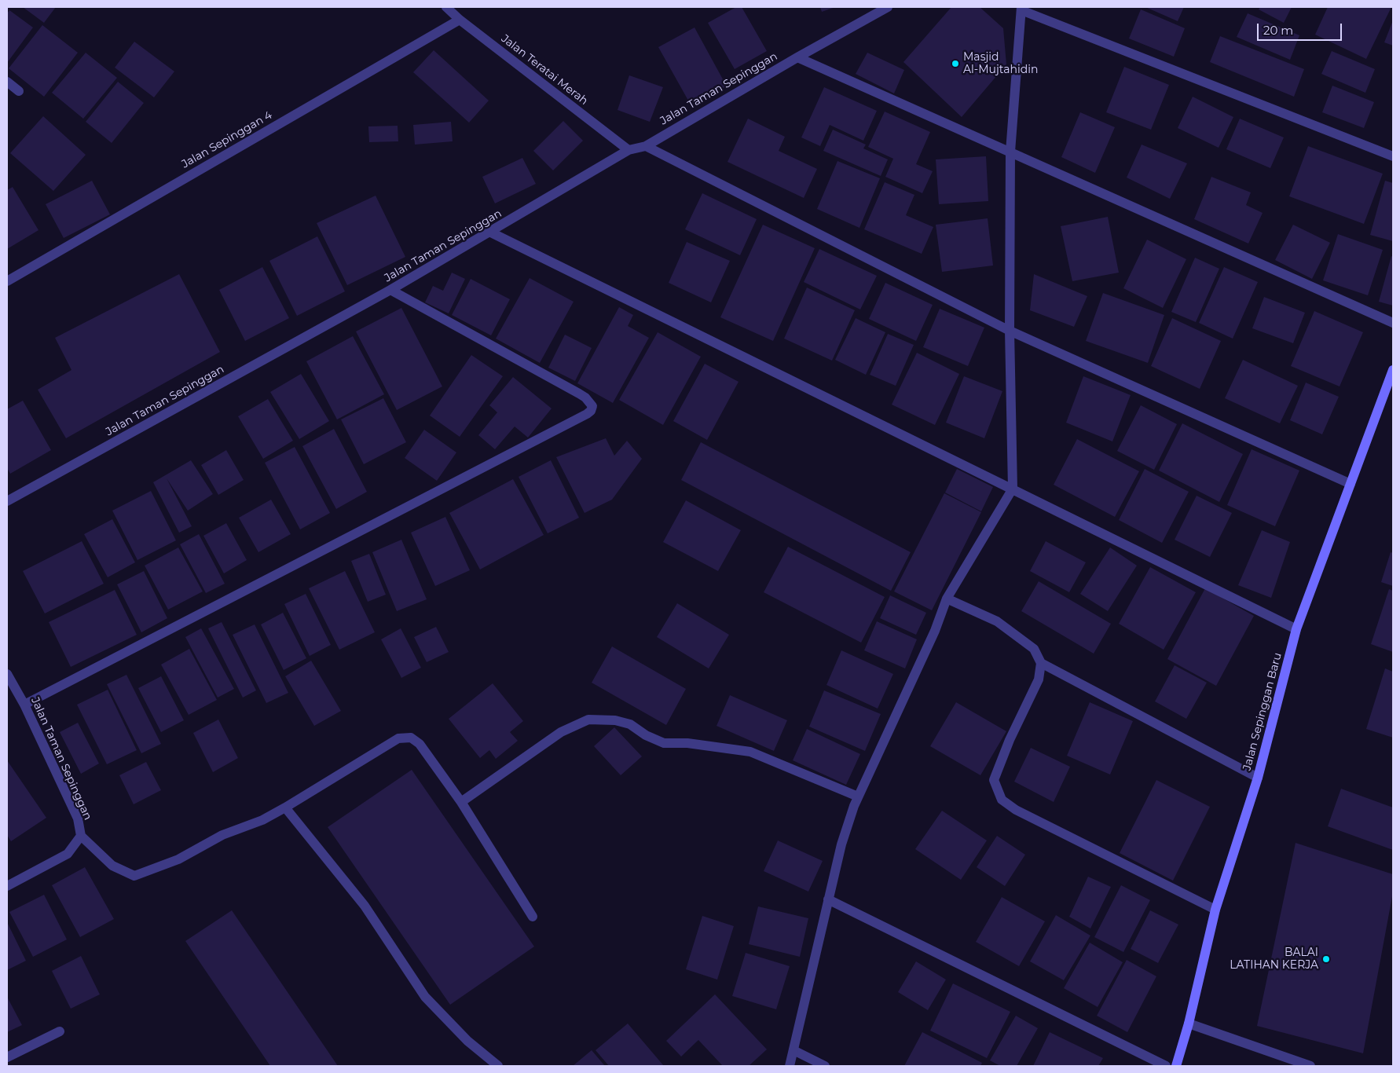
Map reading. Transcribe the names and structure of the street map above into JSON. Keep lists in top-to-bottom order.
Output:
{
  "streets": {
    "street": [
      "Jalan Teratai Merah",
      "Jalan Taman Sepinggan",
      "Jalan Sepinggan 4",
      "Jalan Sepinggan Baru"
    ]
  },
  "crossings": [
    ["Jalan Teratai Merah", "Jalan Taman Sepinggan"],
    ["Jalan Teratai Merah", "Jalan Sepinggan 4"]
  ],
  "places": ["Masjid Al-Mujtahidin", "BALAI LATIHAN KERJA"],
  "scale_bar": "20 m"
}
